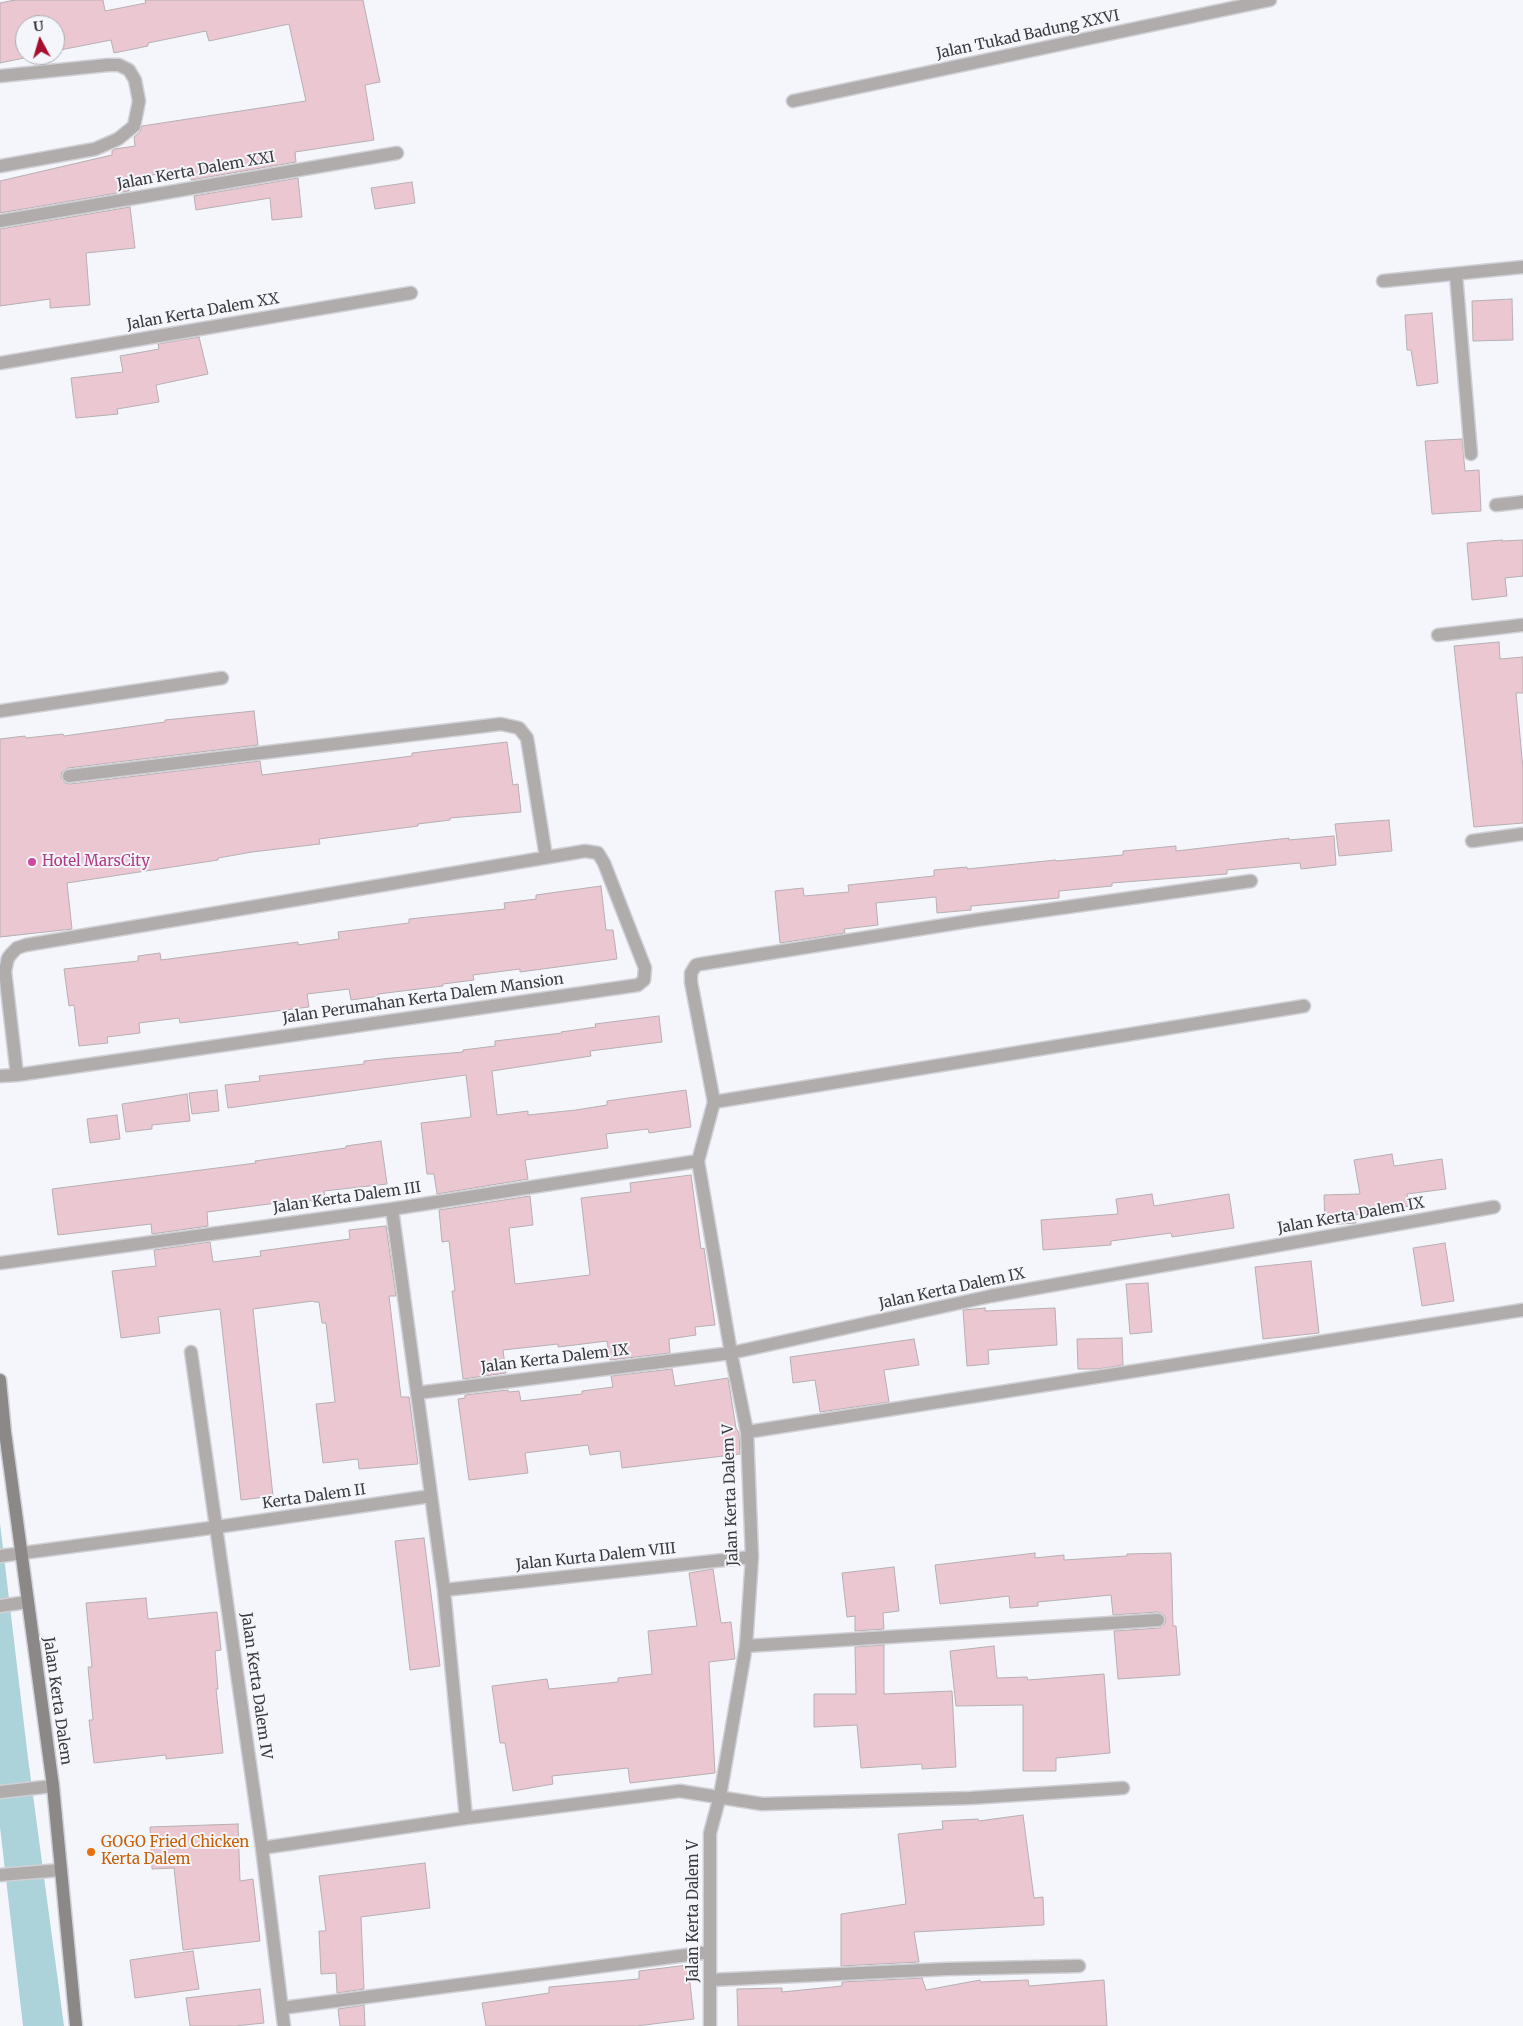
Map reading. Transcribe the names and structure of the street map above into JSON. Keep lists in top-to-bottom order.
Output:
{
  "streets": {
    "street": [
      "Jalan Tukad Badung XXVI",
      "Jalan Kerta Dalem XXI",
      "Jalan Kerta Dalem XX",
      "Jalan Perumahan Kerta Dalem Mansion",
      "Jalan Kerta Dalem III",
      "Jalan Kerta Dalem IX",
      "Jalan Kerta Dalem V",
      "Kerta Dalem II",
      "Jalan Kurta Dalem VIII",
      "Jalan Kerta Dalem IV",
      "Jalan Kerta Dalem"
    ]
  },
  "crossings": [
    ["Jalan Kerta Dalem III", "Jalan Kerta Dalem V"],
    ["Jalan Kerta Dalem IX", "Jalan Kerta Dalem V"],
    ["Jalan Kerta Dalem V", "Jalan Kurta Dalem VIII"],
    ["Kerta Dalem II", "Jalan Kerta Dalem IV"],
    ["Kerta Dalem II", "Jalan Kerta Dalem"]
  ],
  "places": ["Hotel MarsCity", "GOGO Fried Chicken Kerta Dalem"],
  "north": "top"
}
